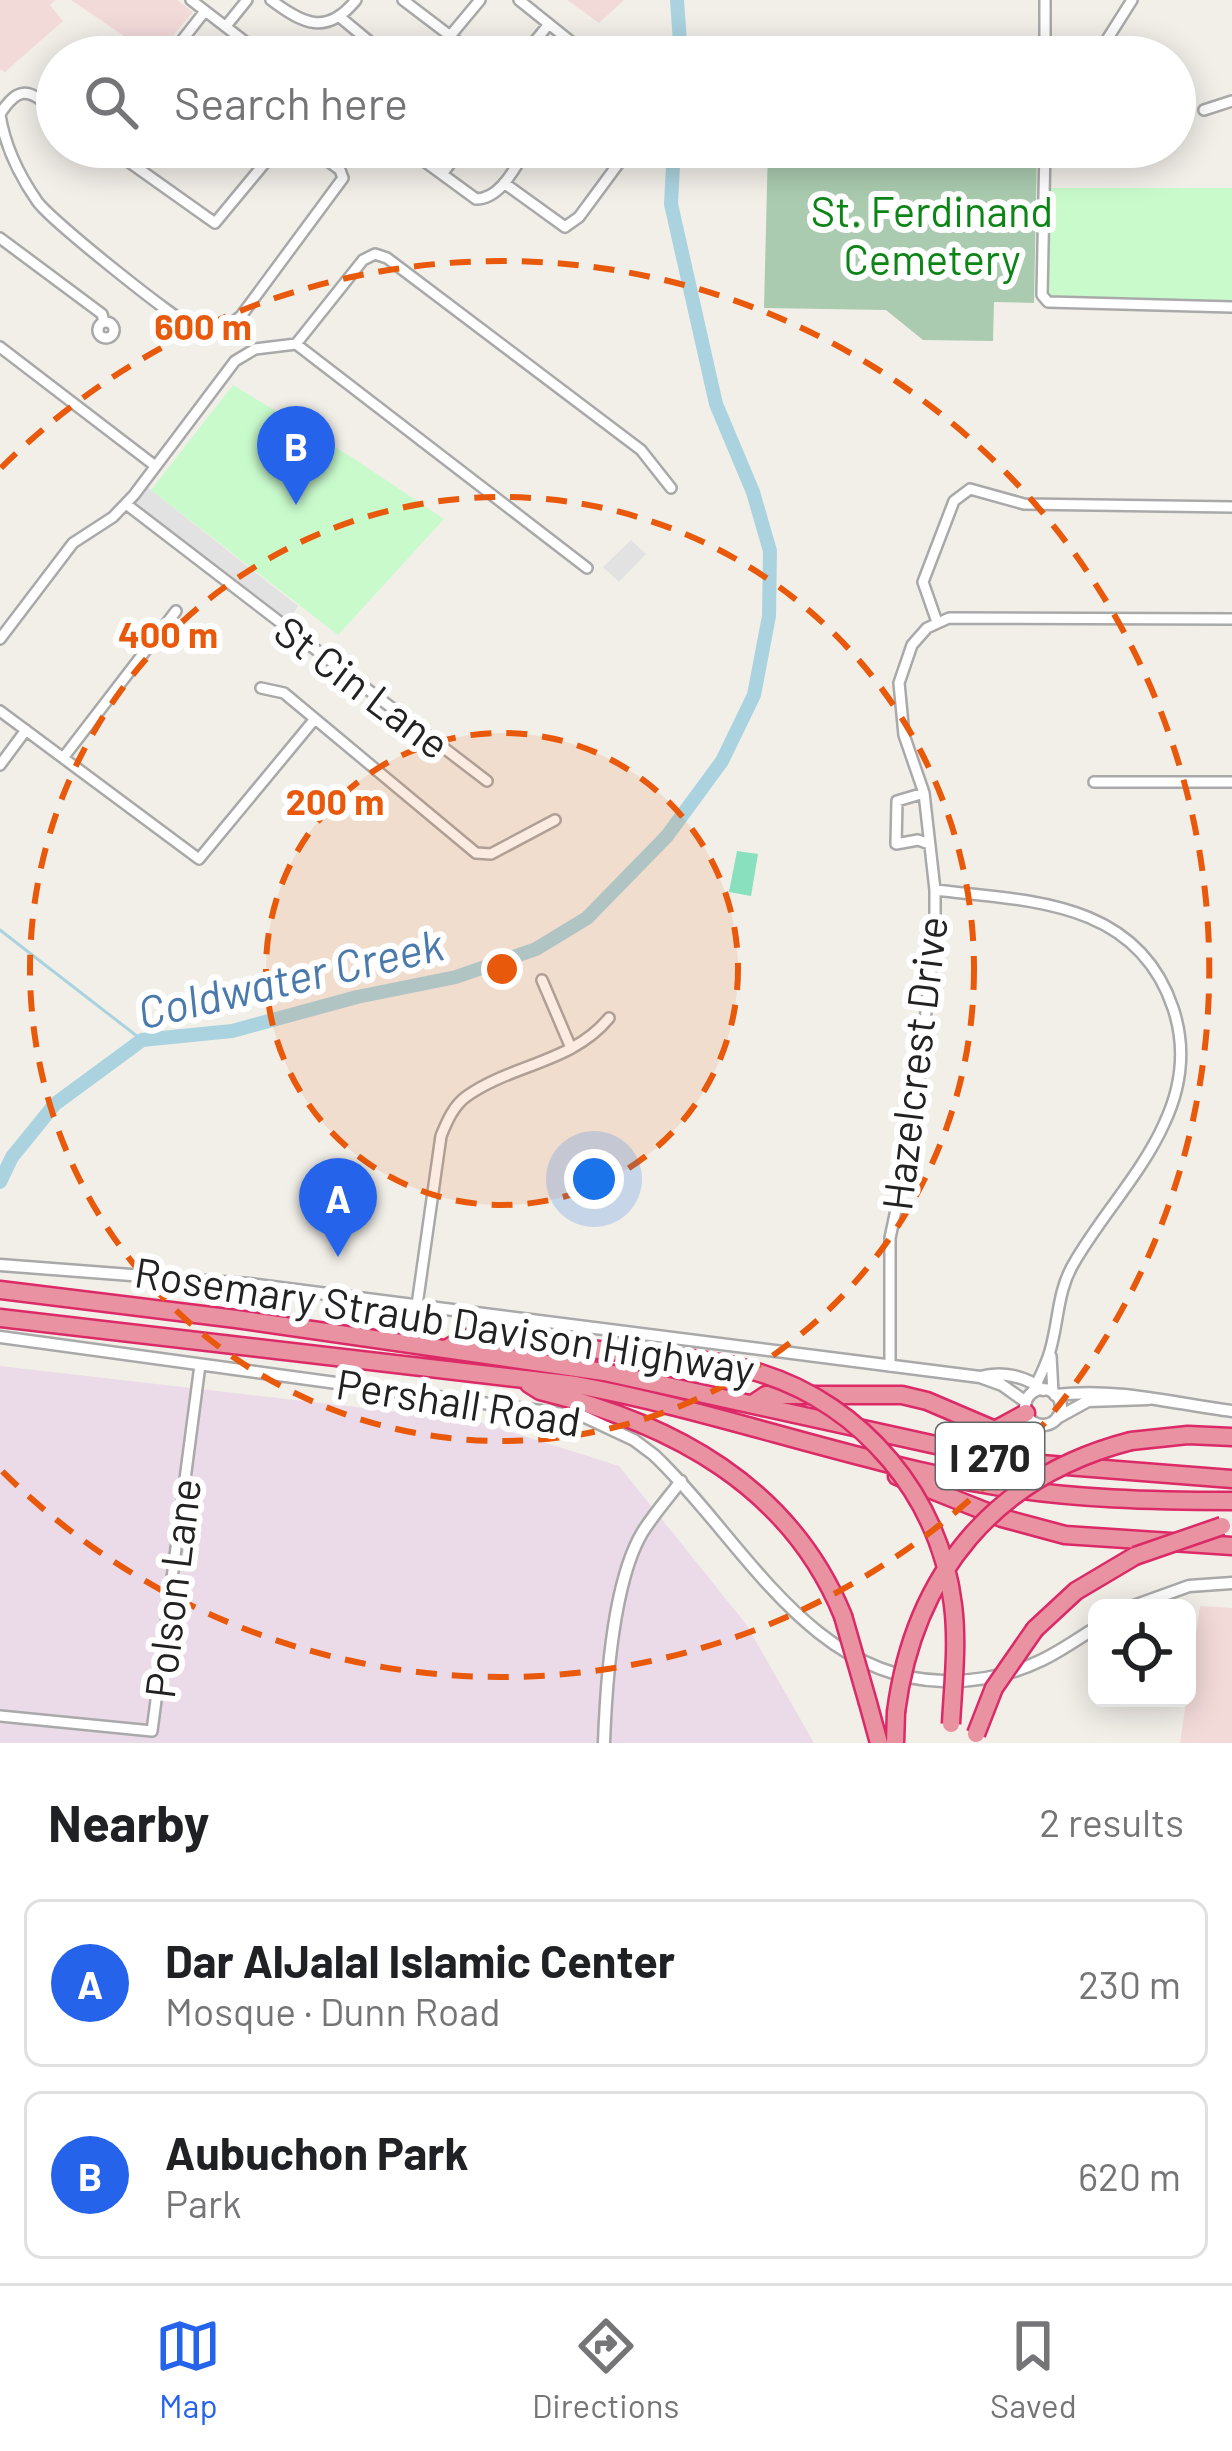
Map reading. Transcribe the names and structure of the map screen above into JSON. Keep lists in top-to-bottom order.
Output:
{
  "streets": {
    "highway": ["Rosemary Straub Davison Highway", "I 270"],
    "street": [
      "St Cin Lane",
      "Hazelcrest Drive",
      "Pershall Road",
      "Polson Lane"
    ]
  },
  "crossings": [
    ["Pershall Road", "Polson Lane"]
  ],
  "water": ["Coldwater Creek"],
  "parks": ["St. Ferdinand Cemetery"],
  "page": {
    "search": "Search here",
    "pins": ["B", "A"],
    "heading": ["Nearby", "2 results"],
    "list": [
      {
        "mark": "A",
        "name": "Dar AlJalal Islamic Center",
        "note": "Mosque · Dunn Road",
        "value": "230 m"
      },
      {
        "mark": "B",
        "name": "Aubuchon Park",
        "note": "Park",
        "value": "620 m"
      }
    ],
    "nav": ["Map", "Directions", "Saved"]
  },
  "rings": ["600 m", "400 m", "200 m"]
}
